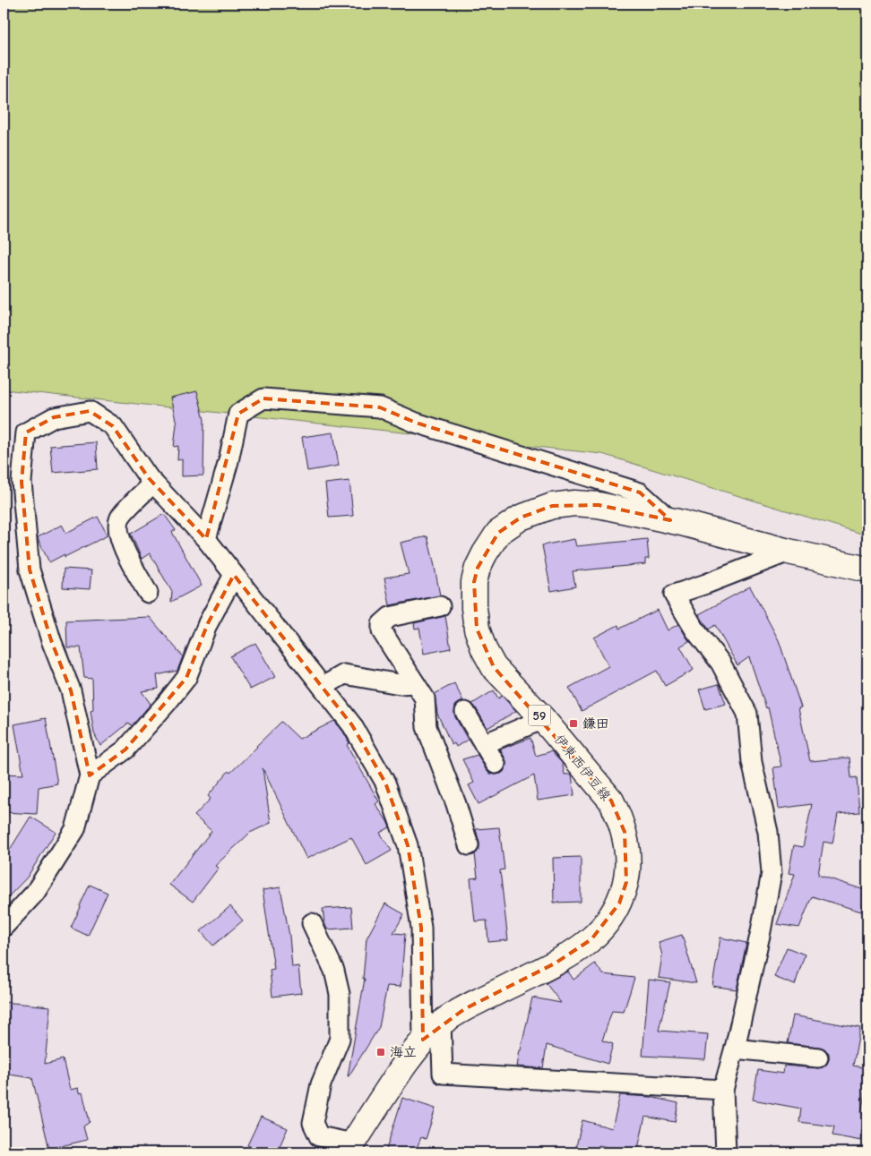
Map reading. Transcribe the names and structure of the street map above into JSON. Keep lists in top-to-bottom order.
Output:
{
  "streets": {
    "main road": ["59", "伊東西伊豆線"]
  },
  "places": {
    "transit": ["鎌田", "海立"]
  }
}
